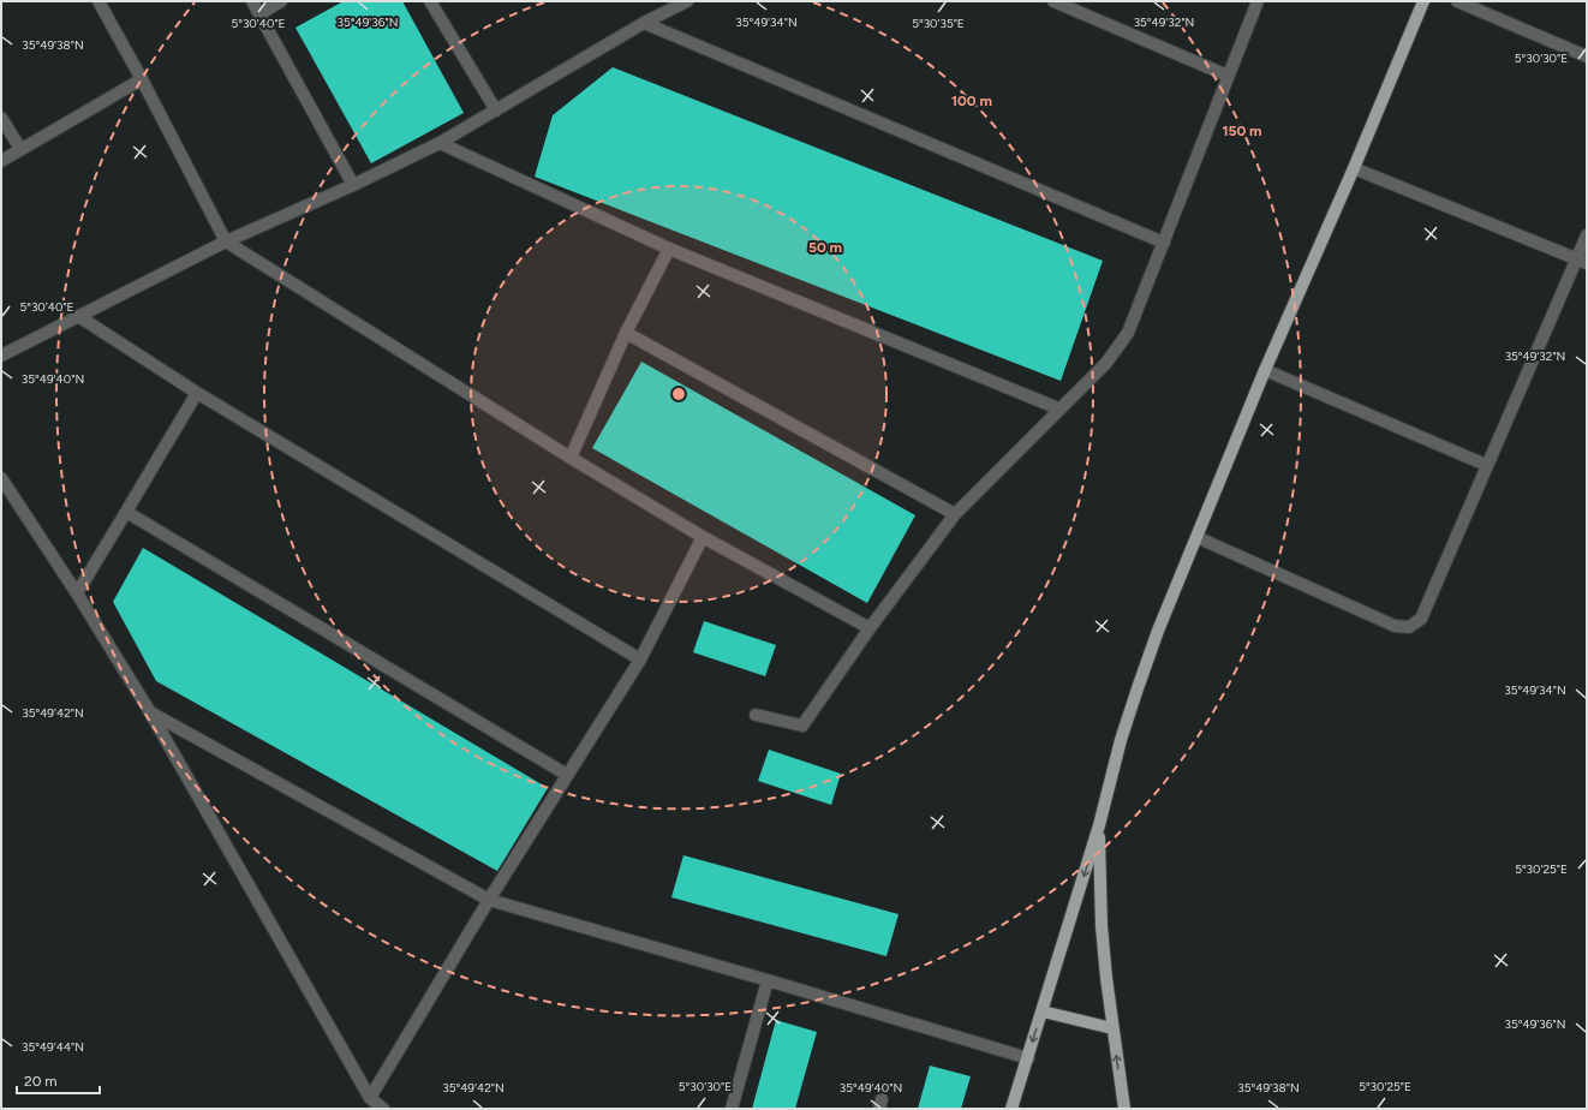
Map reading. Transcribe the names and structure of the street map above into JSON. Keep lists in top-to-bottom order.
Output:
{
  "scale_bar": "20 m",
  "coordinates": [
    "35°49'32\"N",
    "35°49'36\"N",
    "35°49'34\"N",
    "5°30'40\"E",
    "5°30'35\"E",
    "35°49'38\"N",
    "5°30'30\"E",
    "35°49'40\"N",
    "35°49'42\"N",
    "5°30'25\"E",
    "35°49'44\"N"
  ],
  "rings": ["100 m", "150 m", "50 m"]
}
